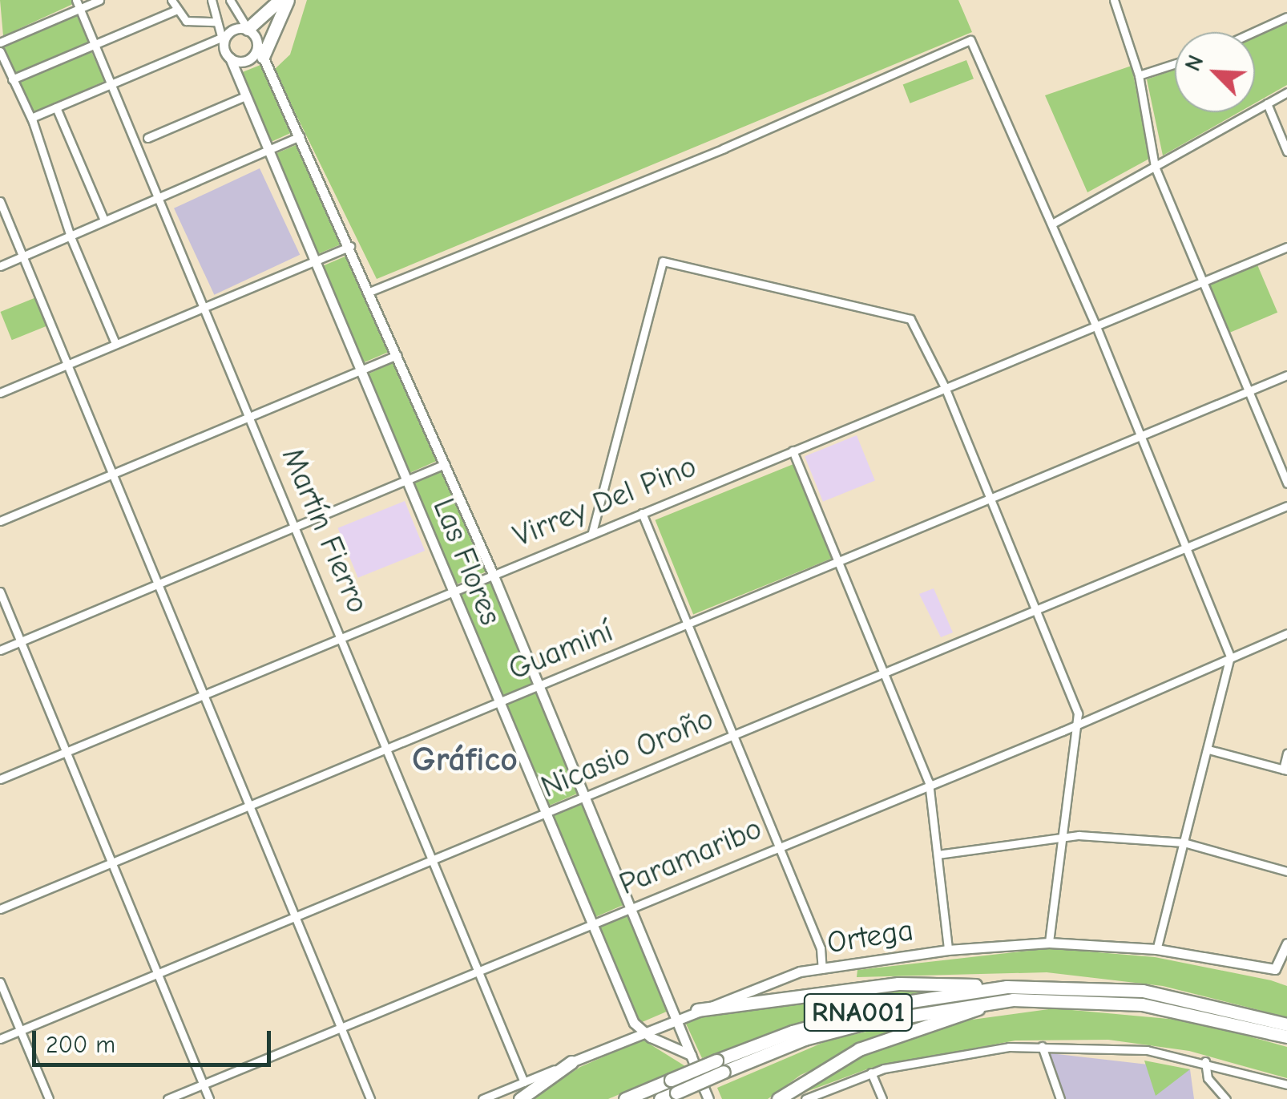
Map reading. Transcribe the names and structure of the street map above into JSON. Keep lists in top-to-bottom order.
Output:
{
  "streets": {
    "highway": ["RNA001"],
    "street": [
      "Virrey Del Pino",
      "Martín Fierro",
      "Las Flores",
      "Guaminí",
      "Nicasio Oroño",
      "Paramaribo",
      "Ortega"
    ]
  },
  "crossings": [
    ["Virrey Del Pino", "Martín Fierro"],
    ["Virrey Del Pino", "Las Flores"],
    ["Martín Fierro", "Guaminí"],
    ["Martín Fierro", "Nicasio Oroño"],
    ["Martín Fierro", "Paramaribo"],
    ["Martín Fierro", "Ortega"],
    ["Las Flores", "Guaminí"],
    ["Las Flores", "Nicasio Oroño"],
    ["Las Flores", "Paramaribo"],
    ["Las Flores", "Ortega"]
  ],
  "districts": ["Gráfico"],
  "scale_bar": "200 m",
  "north": "top left"
}
